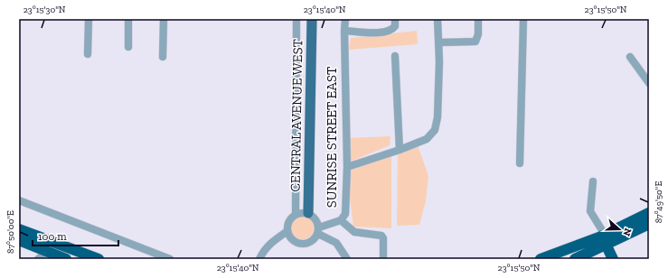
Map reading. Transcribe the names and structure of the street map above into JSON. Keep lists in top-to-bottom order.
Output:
{
  "streets": {
    "main road": ["CENTRAL AVENUE WEST"],
    "street": ["SUNRISE STREET EAST"]
  },
  "crossings": [
    ["CENTRAL AVENUE WEST", "SUNRISE STREET EAST"]
  ],
  "scale_bar": "100 m",
  "north": "right",
  "coordinates": [
    "23°15'30\"N",
    "23°15'40\"N",
    "23°15'50\"N",
    "87°49'50\"E",
    "87°50'00\"E"
  ]
}
